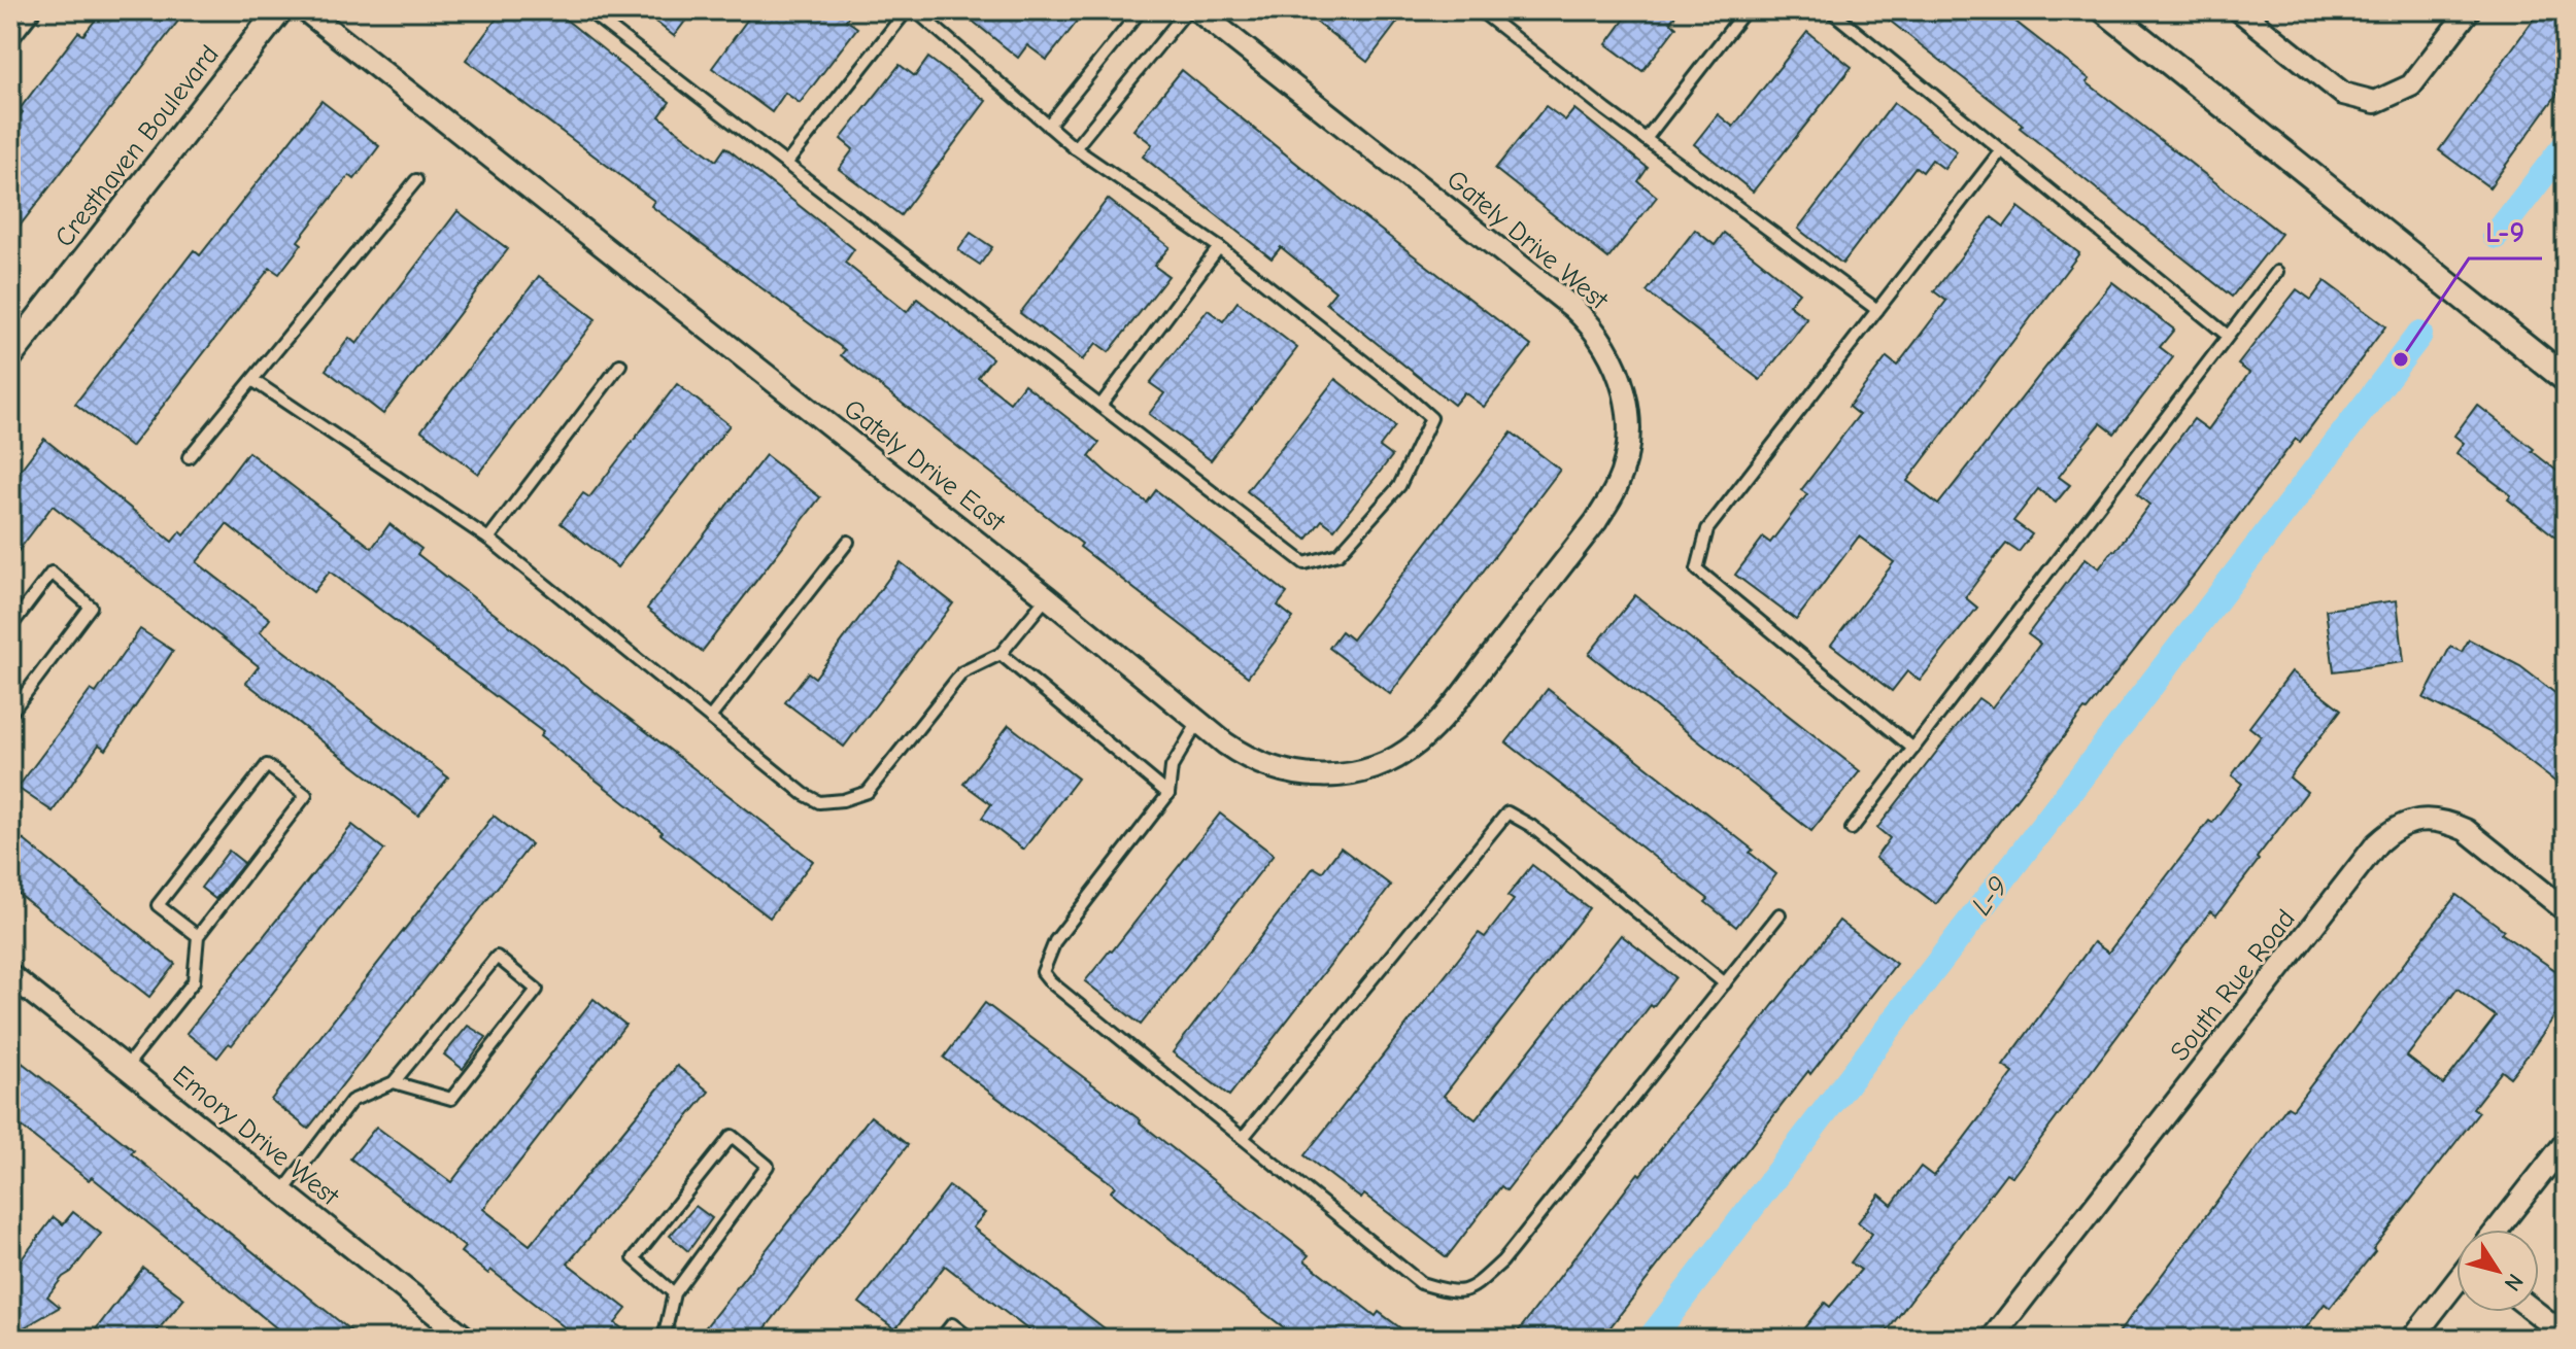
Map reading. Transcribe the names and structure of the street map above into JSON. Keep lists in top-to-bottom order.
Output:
{
  "streets": {
    "street": [
      "Cresthaven Boulevard",
      "Gately Drive West",
      "Gately Drive East",
      "South Rue Road",
      "Emory Drive West"
    ]
  },
  "crossings": [
    ["Gately Drive West", "Gately Drive East"]
  ],
  "water": ["L-9"],
  "places": ["L-9"],
  "north": "bottom right"
}
